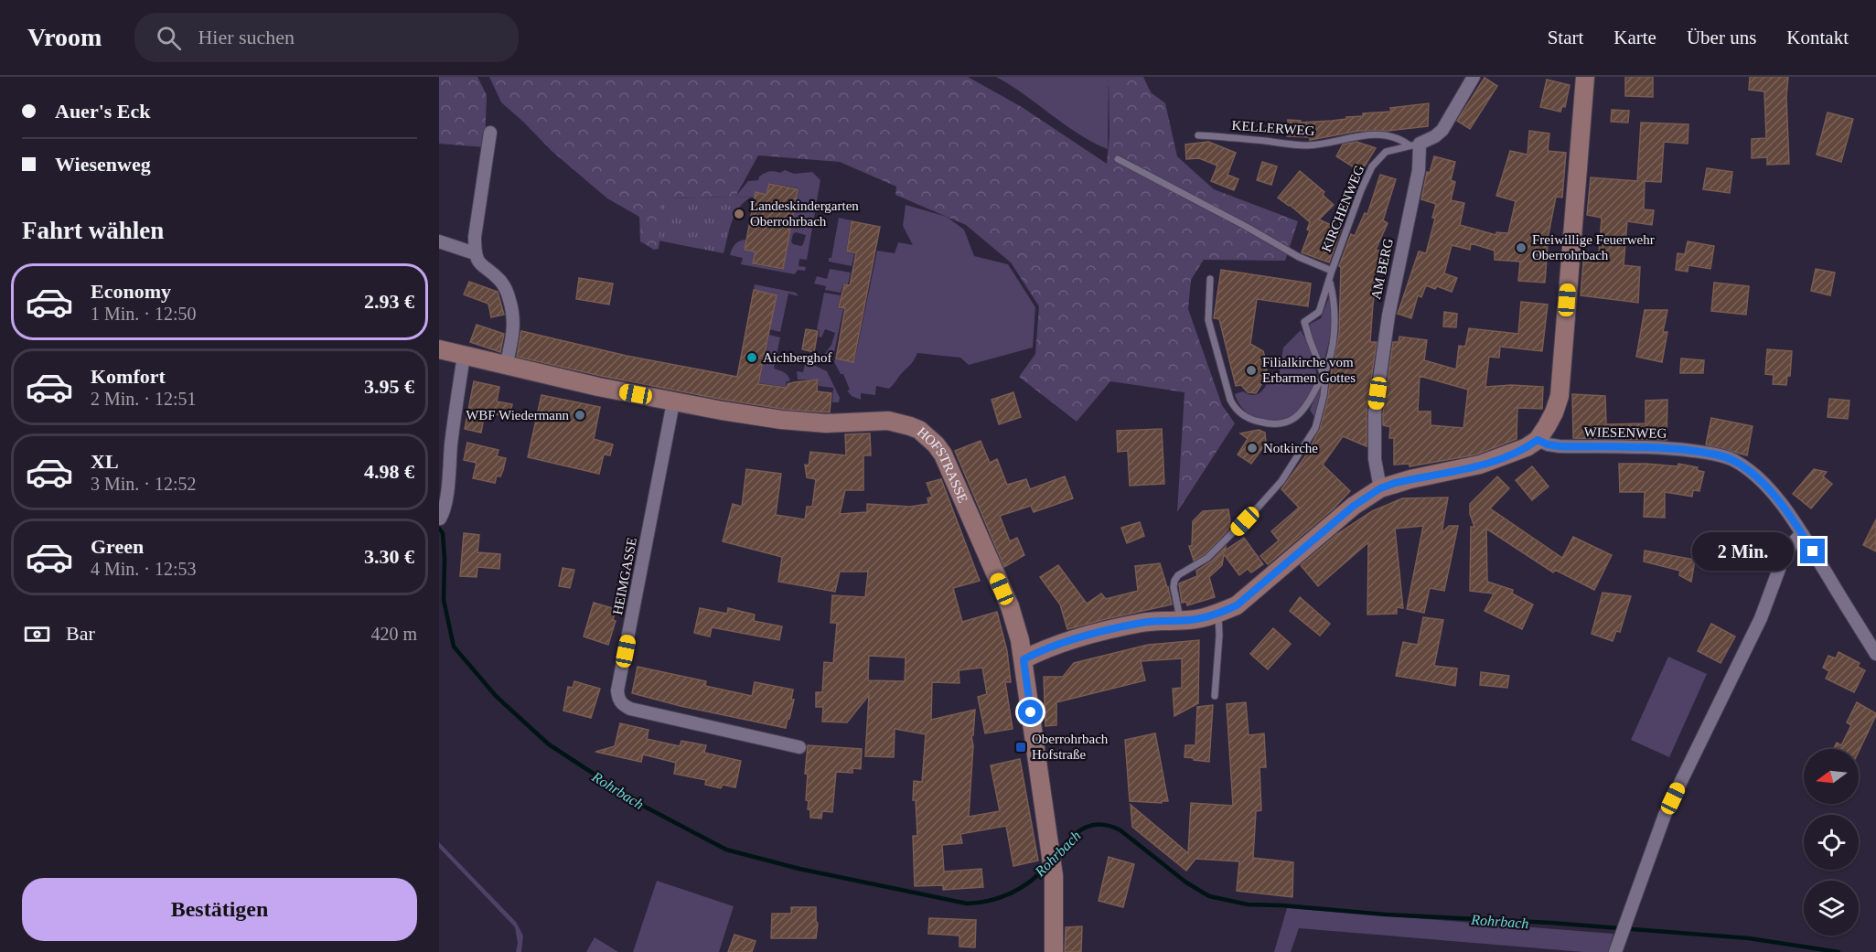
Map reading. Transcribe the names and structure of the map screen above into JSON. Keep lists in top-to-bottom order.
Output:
{
  "streets": {
    "main road": ["HOFSTRASSE"],
    "street": ["AM BERG", "WIESENWEG", "HEIMGASSE"],
    "lane": ["KELLERWEG", "KIRCHENWEG"]
  },
  "crossings": [
    ["KELLERWEG", "KIRCHENWEG"],
    ["KELLERWEG", "AM BERG"],
    ["KIRCHENWEG", "AM BERG"],
    ["HOFSTRASSE", "HEIMGASSE"]
  ],
  "water": ["Rohrbach"],
  "places": {
    "other": [
      "Landeskindergarten Oberrohrbach",
      "Freiwillige Feuerwehr Oberrohrbach",
      "Aichberghof",
      "Filialkirche vom Erbarmen Gottes",
      "WBF Wiedermann",
      "Notkirche"
    ],
    "transit": ["Oberrohrbach Hofstraße"]
  },
  "north": "left",
  "page": {
    "header": "Vroom",
    "search": "Hier suchen",
    "nav": [
      "Start",
      "Karte",
      "Über uns",
      "Kontakt"
    ],
    "banner": ["Auer's Eck", "Wiesenweg"],
    "heading": "Fahrt wählen",
    "list": [
      {
        "name": "Economy",
        "note": "1 Min. · 12:50",
        "value": "2.93 €"
      },
      {
        "name": "Komfort",
        "note": "2 Min. · 12:51",
        "value": "3.95 €"
      },
      {
        "name": "XL",
        "note": "3 Min. · 12:52",
        "value": "4.98 €"
      },
      {
        "name": "Green",
        "note": "4 Min. · 12:53",
        "value": "3.30 €"
      }
    ],
    "bubble": "2 Min.",
    "pay": ["Bar", "420 m"],
    "buttons": "Bestätigen"
  }
}
